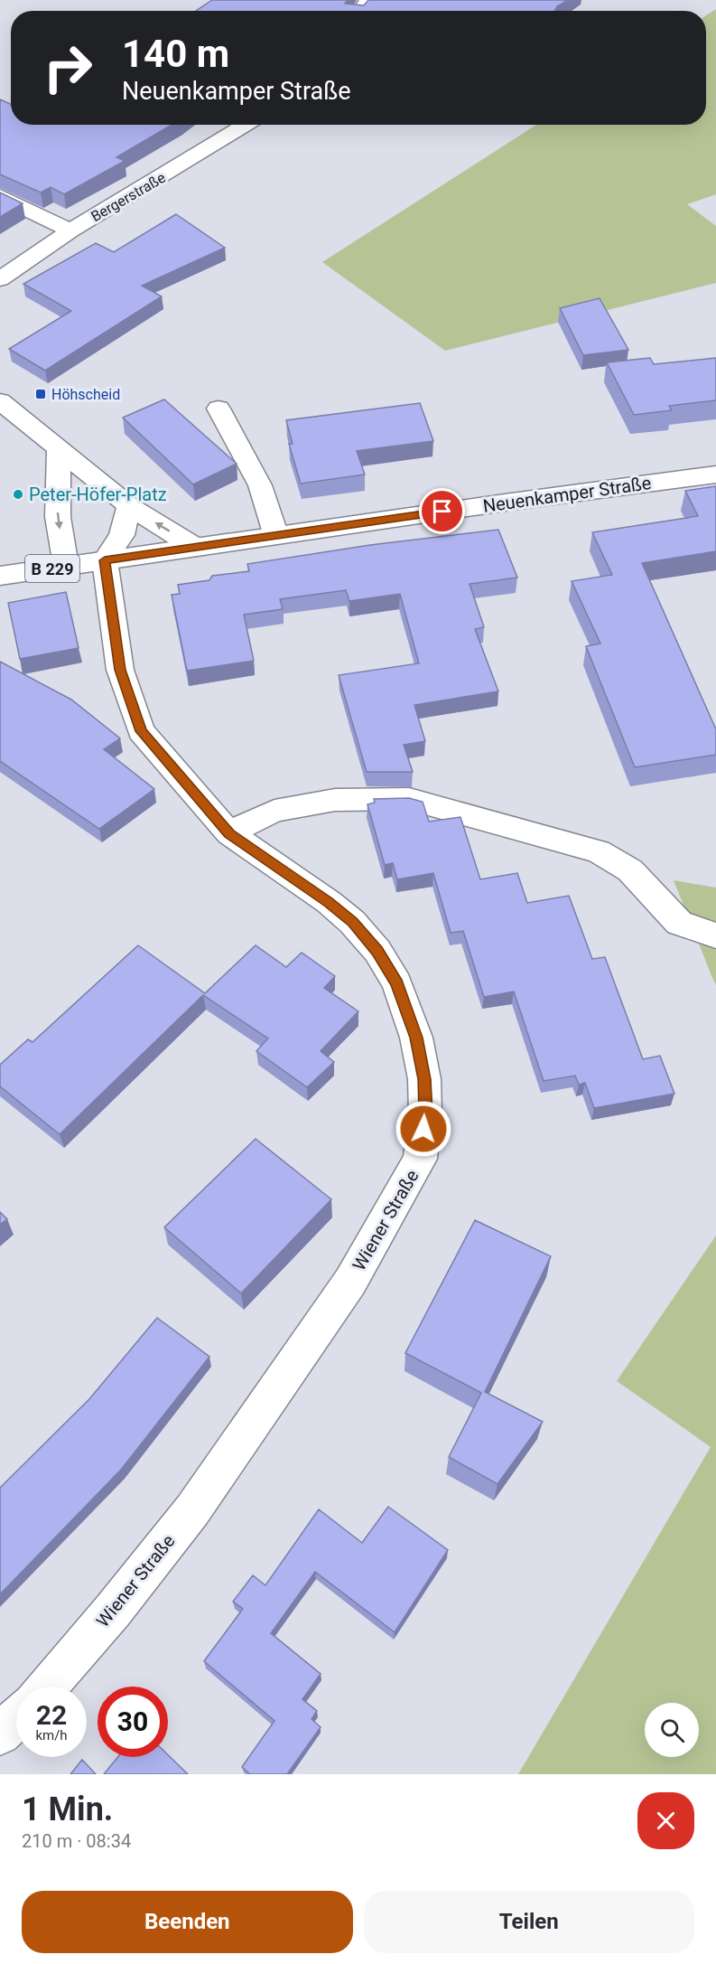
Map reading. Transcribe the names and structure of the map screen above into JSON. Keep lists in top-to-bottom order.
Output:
{
  "streets": {
    "street": [
      "Bergerstraße",
      "Neuenkamper Straße",
      "B 229",
      "Wiener Straße"
    ]
  },
  "crossings": [
    ["Neuenkamper Straße", "Wiener Straße"]
  ],
  "places": {
    "transit": ["Höhscheid"],
    "other": ["Peter-Höfer-Platz"]
  },
  "page": {
    "turn": ["140 m", "Neuenkamper Straße"],
    "speed": "22 km/h",
    "limit": "30",
    "heading": ["1 Min.", "210 m · 08:34"],
    "buttons": ["Beenden", "Teilen"]
  }
}
